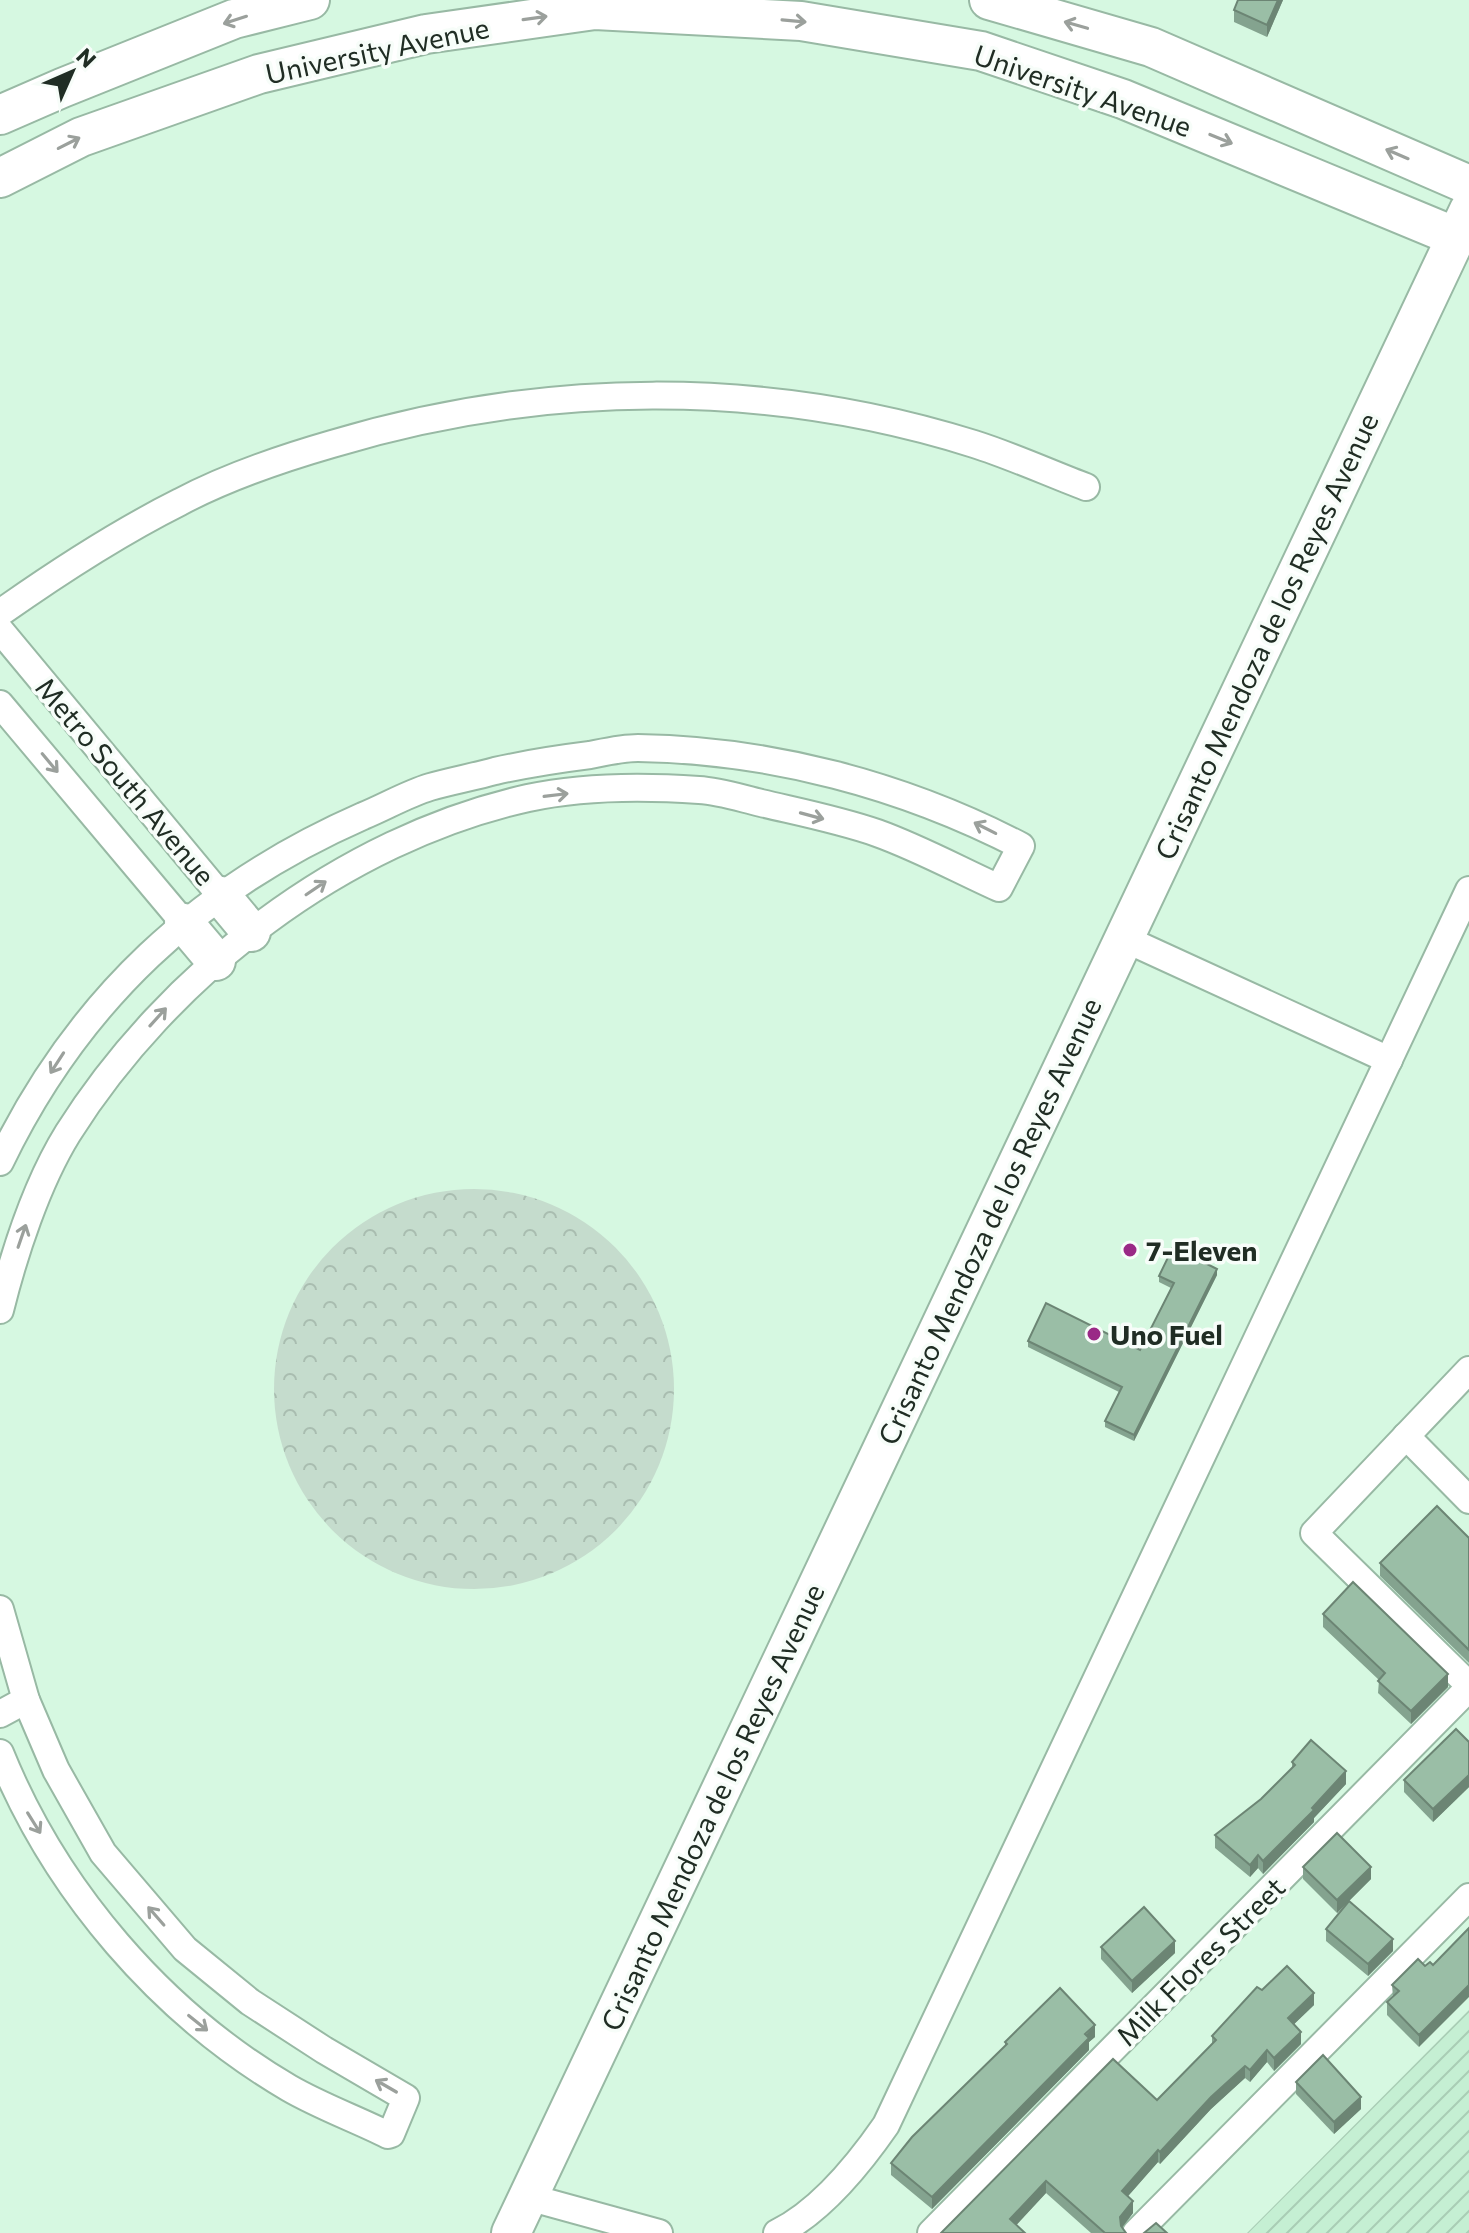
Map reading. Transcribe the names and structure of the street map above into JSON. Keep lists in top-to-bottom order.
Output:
{
  "streets": {
    "street": [
      "University Avenue",
      "Crisanto Mendoza de los Reyes Avenue",
      "Metro South Avenue",
      "Milk Flores Street"
    ]
  },
  "crossings": [
    ["University Avenue", "Crisanto Mendoza de los Reyes Avenue"]
  ],
  "places": ["7-Eleven", "Uno Fuel"],
  "north": "top right"
}
